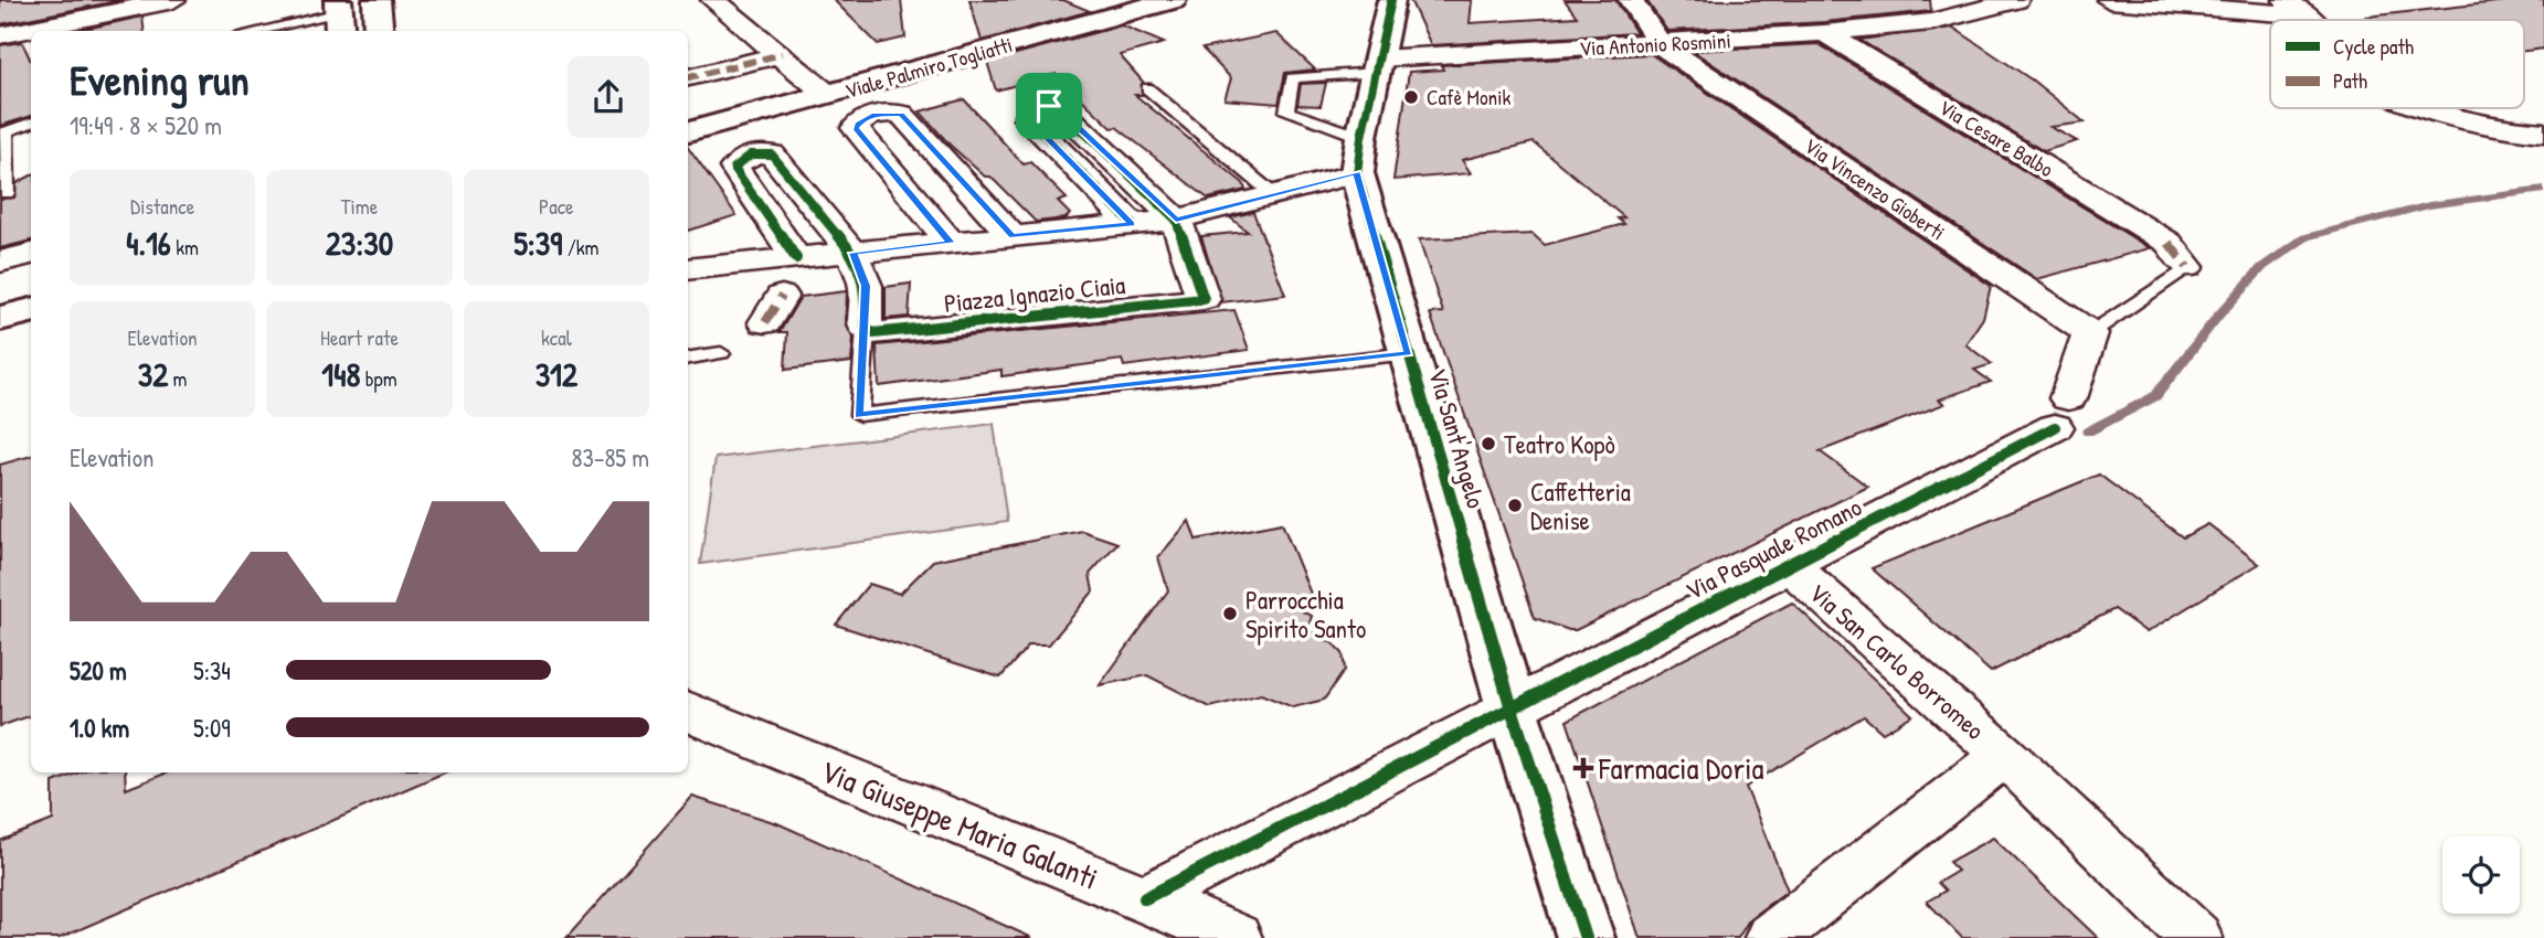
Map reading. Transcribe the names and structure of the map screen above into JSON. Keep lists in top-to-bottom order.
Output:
{
  "streets": {
    "street": [
      "Via Antonio Rosmini",
      "Viale Palmiro Togliatti",
      "Via Cesare Balbo",
      "Via Vincenzo Gioberti",
      "Piazza Ignazio Ciaia",
      "Via Sant'Angelo",
      "Via Pasquale Romano",
      "Via San Carlo Borromeo",
      "Via Giuseppe Maria Galanti"
    ]
  },
  "crossings": [
    ["Via Antonio Rosmini", "Via Cesare Balbo"],
    ["Via Antonio Rosmini", "Via Vincenzo Gioberti"],
    ["Via Antonio Rosmini", "Via Sant'Angelo"],
    ["Via Vincenzo Gioberti", "Via Pasquale Romano"],
    ["Via Sant'Angelo", "Via Pasquale Romano"],
    ["Via Pasquale Romano", "Via San Carlo Borromeo"]
  ],
  "places": {
    "other": [
      "Cafè Monik",
      "Teatro Kopò",
      "Caffetteria Denise",
      "Parrocchia Spirito Santo"
    ],
    "health": ["Farmacia Doria"]
  },
  "legend": ["Cycle path", "Path"],
  "page": {
    "heading": ["Evening run", "19:49 · 8 × 520 m"],
    "stats": [
      ["Distance", "4.16 km"],
      ["Time", "23:30"],
      ["Pace", "5:39 /km"],
      ["Elevation", "32 m"],
      ["Heart rate", "148 bpm"],
      ["kcal", "312"]
    ],
    "chart": ["Elevation", "83–85 m"],
    "list": [
      {
        "name": "520 m",
        "note": "5:34"
      },
      {
        "name": "1.0 km",
        "note": "5:09"
      }
    ]
  }
}
